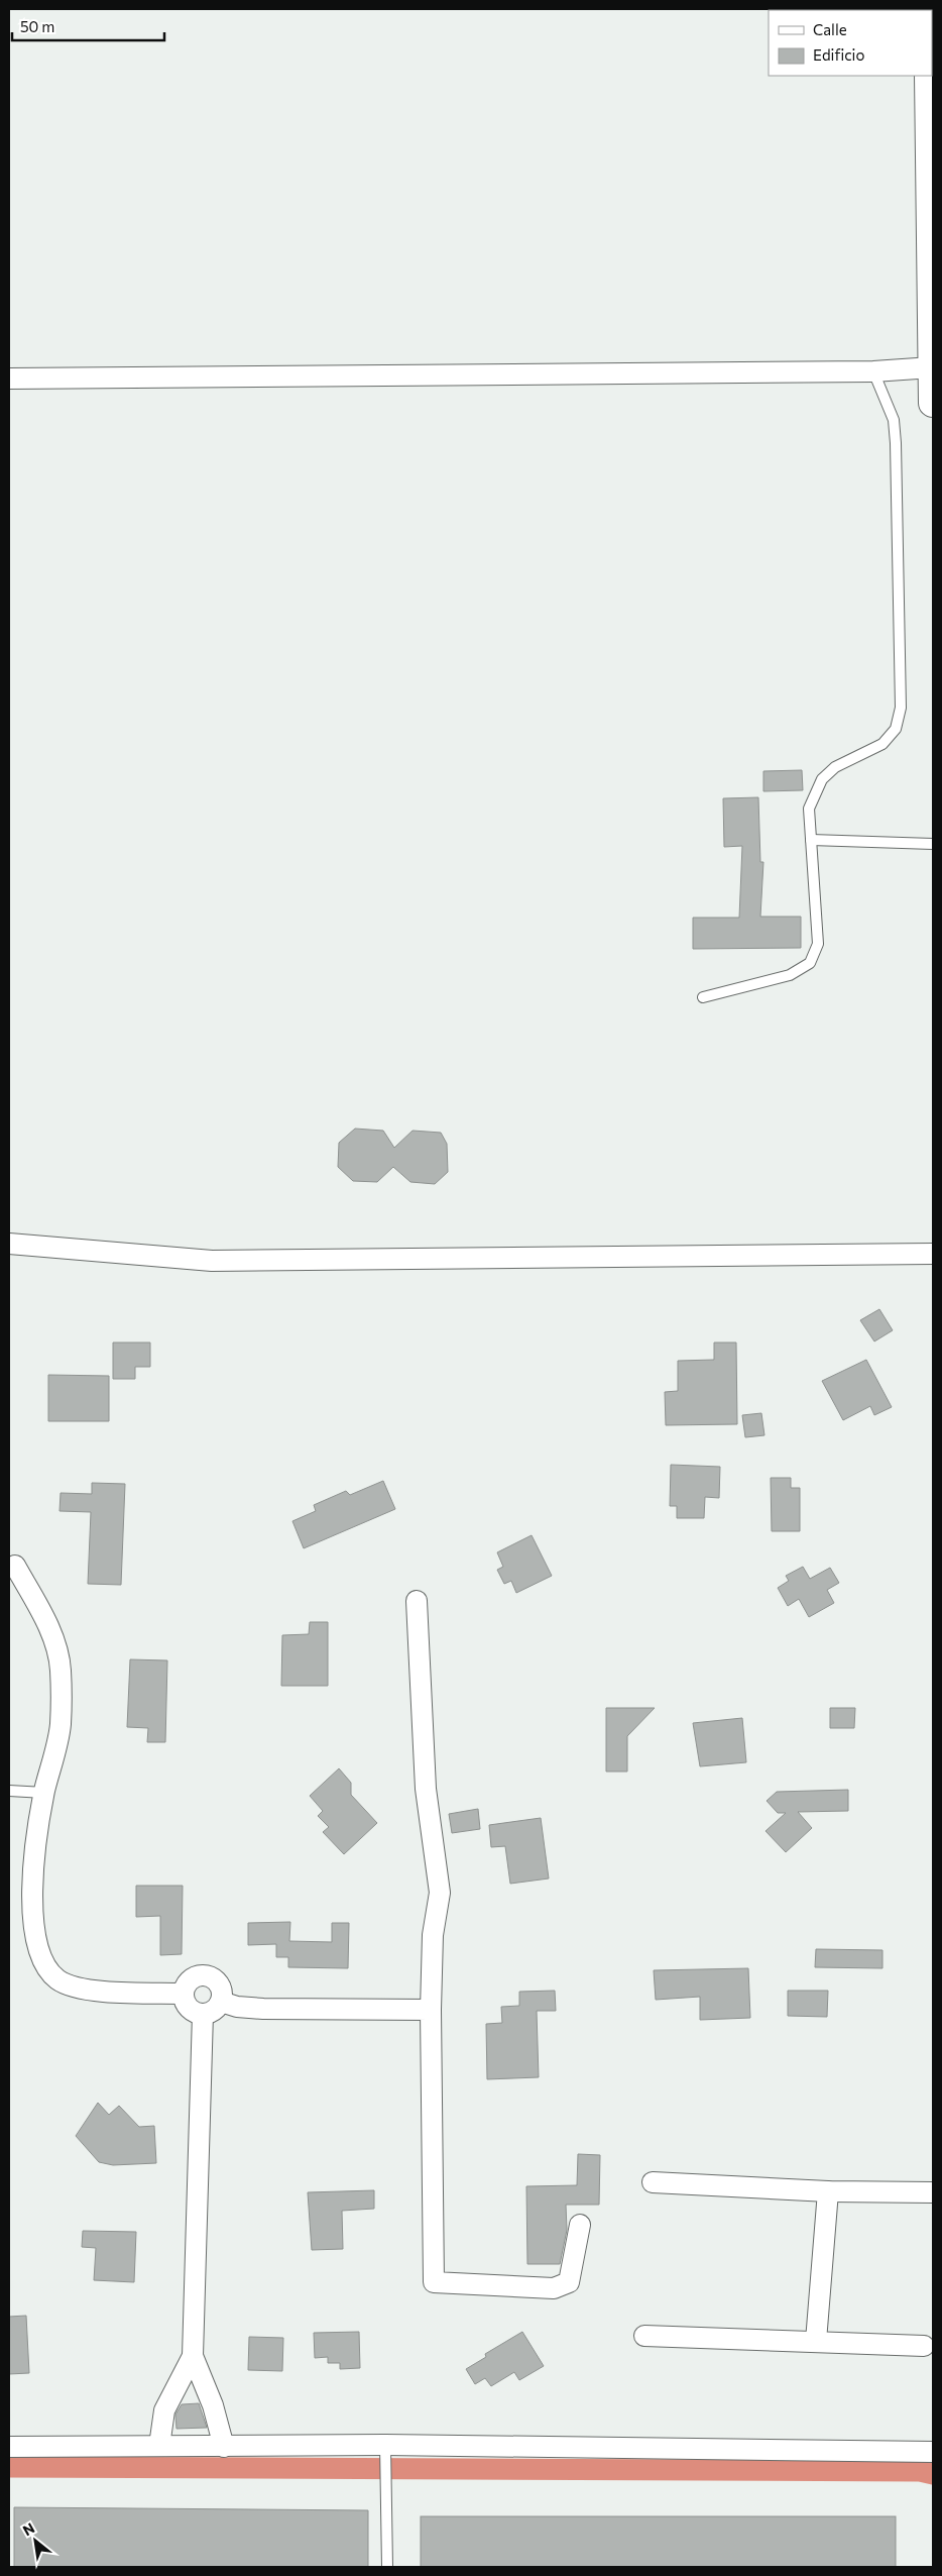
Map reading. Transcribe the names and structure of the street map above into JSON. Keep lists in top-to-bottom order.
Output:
{
  "legend": ["Calle", "Edificio"],
  "scale_bar": "50 m",
  "north": "top left"
}
